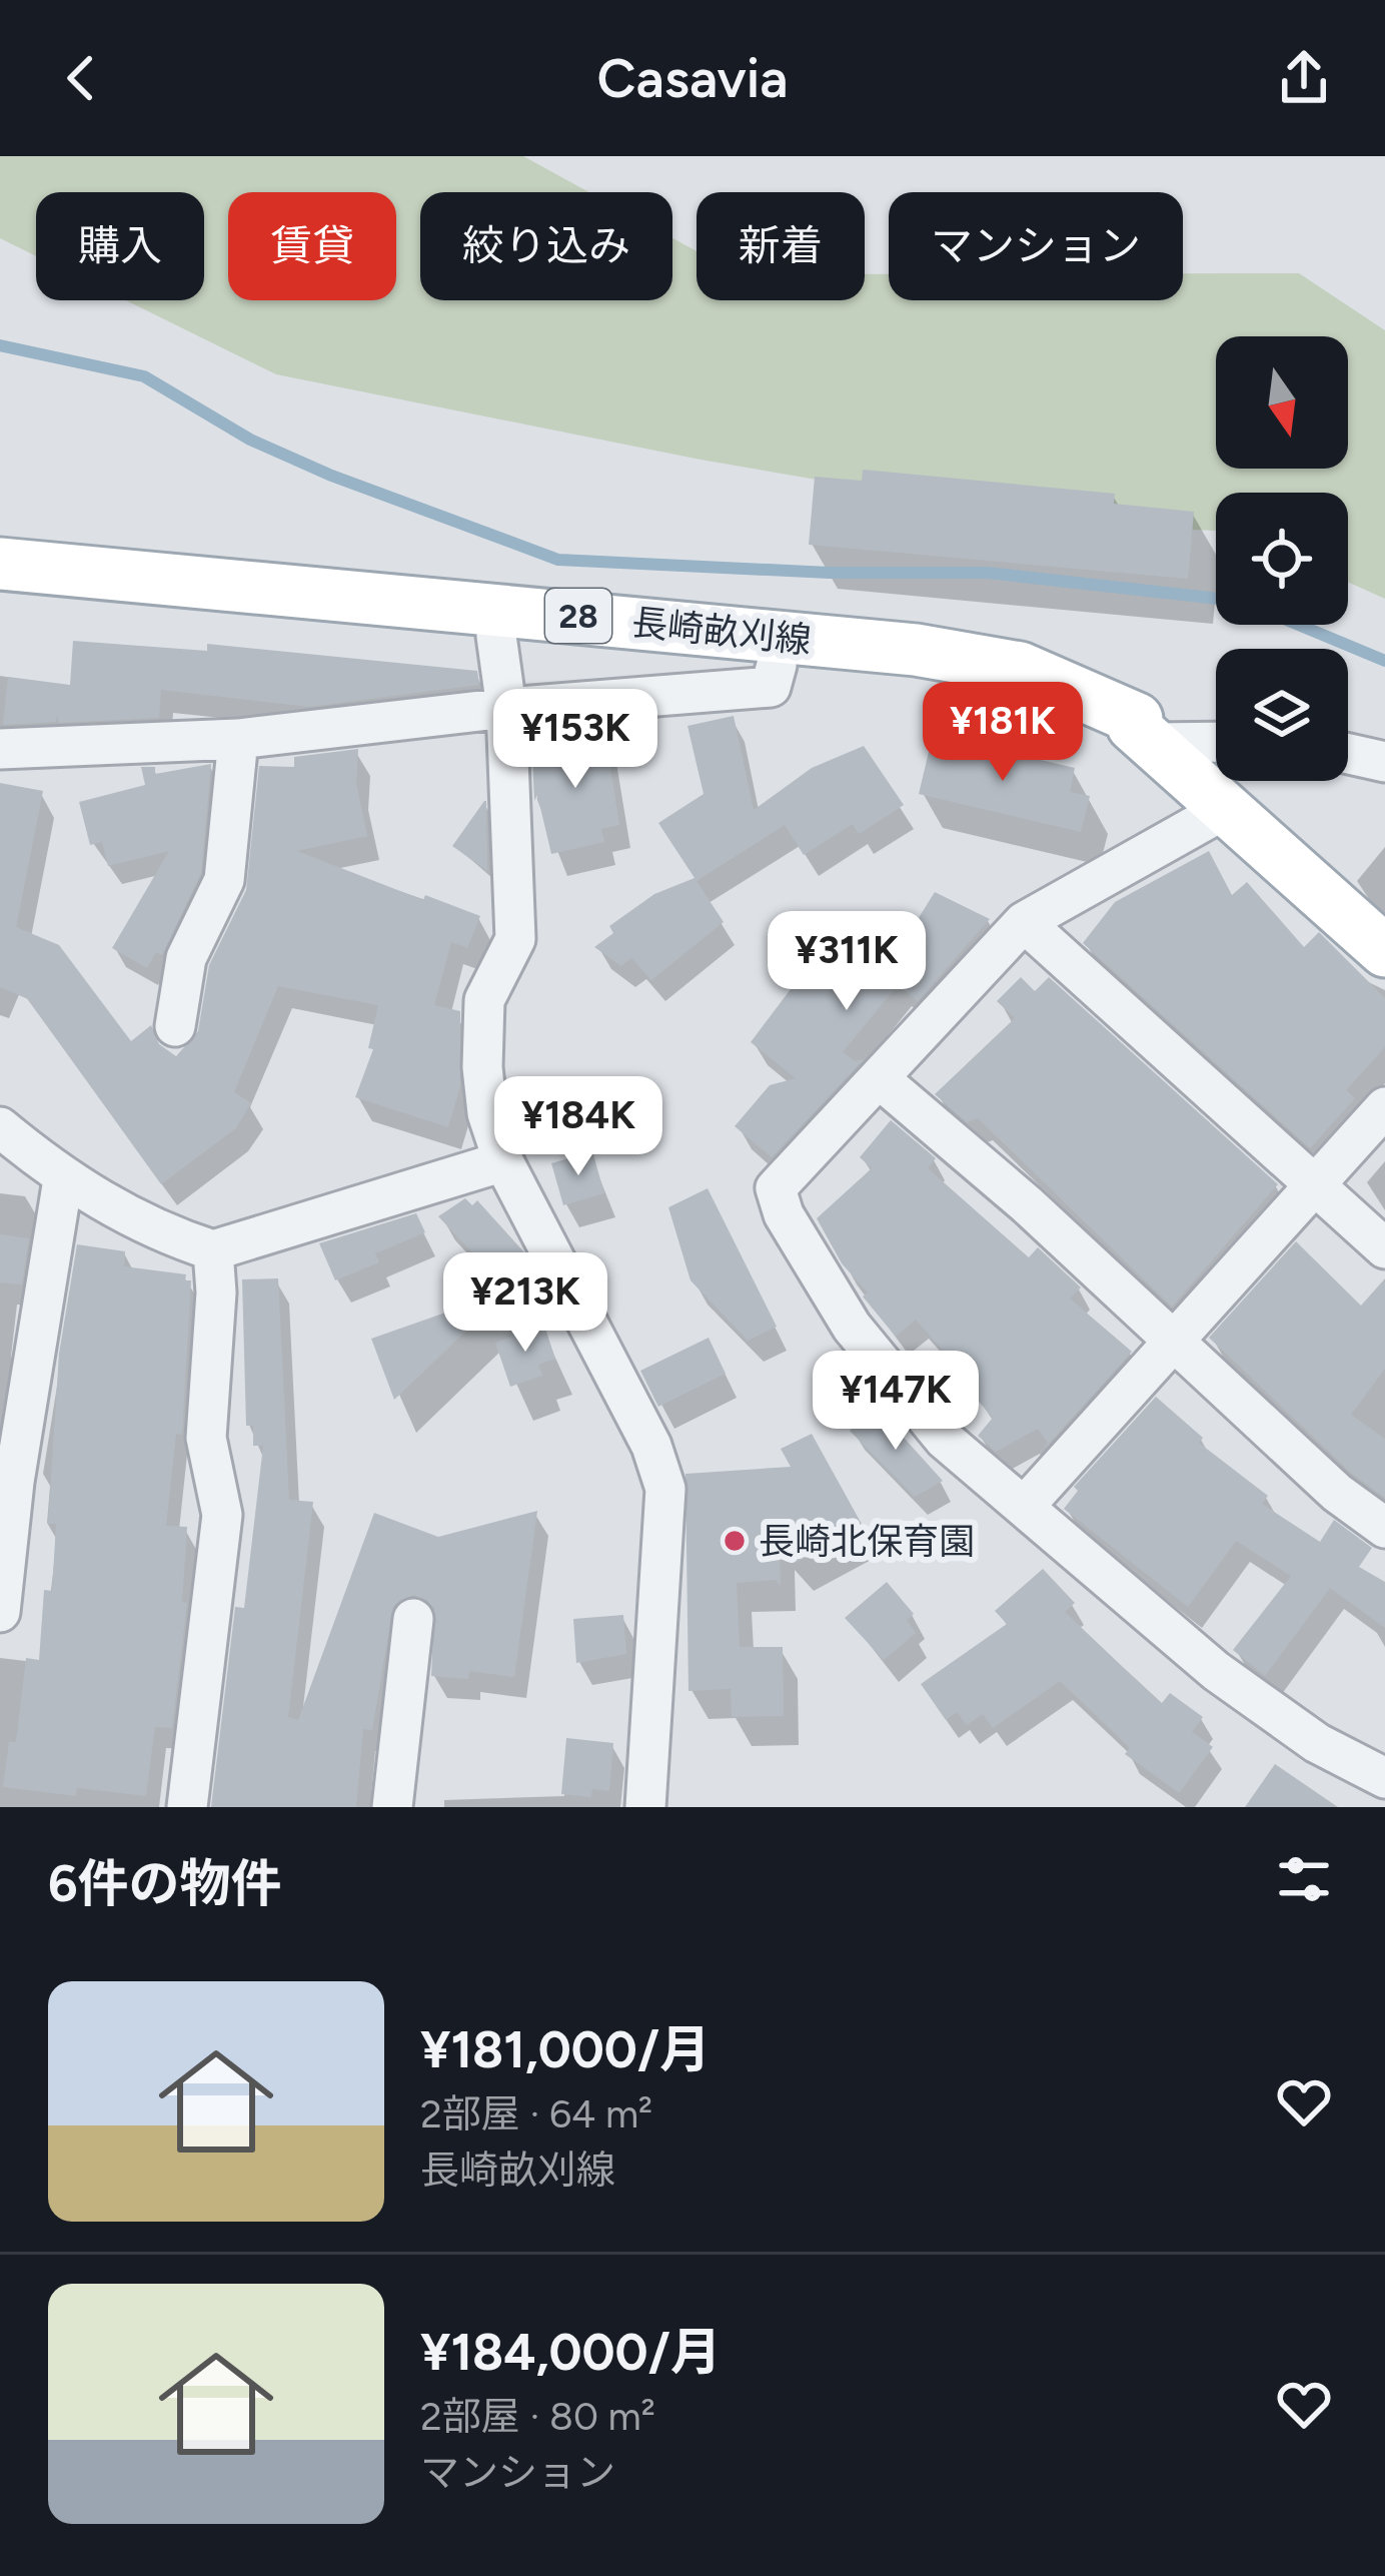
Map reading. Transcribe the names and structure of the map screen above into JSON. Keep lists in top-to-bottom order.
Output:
{
  "streets": {
    "main road": ["28", "長崎畝刈線"]
  },
  "places": ["長崎北保育園"],
  "north": "bottom",
  "page": {
    "header": "Casavia",
    "chip": [
      "購入",
      "賃貸",
      "絞り込み",
      "新着",
      "マンション"
    ],
    "price": [
      "¥181K",
      "¥153K",
      "¥311K",
      "¥184K",
      "¥213K",
      "¥147K"
    ],
    "heading": "6件の物件",
    "list": [
      {
        "name": "¥181,000/月",
        "note": "2部屋 · 64 m² · 長崎畝刈線"
      },
      {
        "name": "¥184,000/月",
        "note": "2部屋 · 80 m² · マンション"
      }
    ]
  }
}
